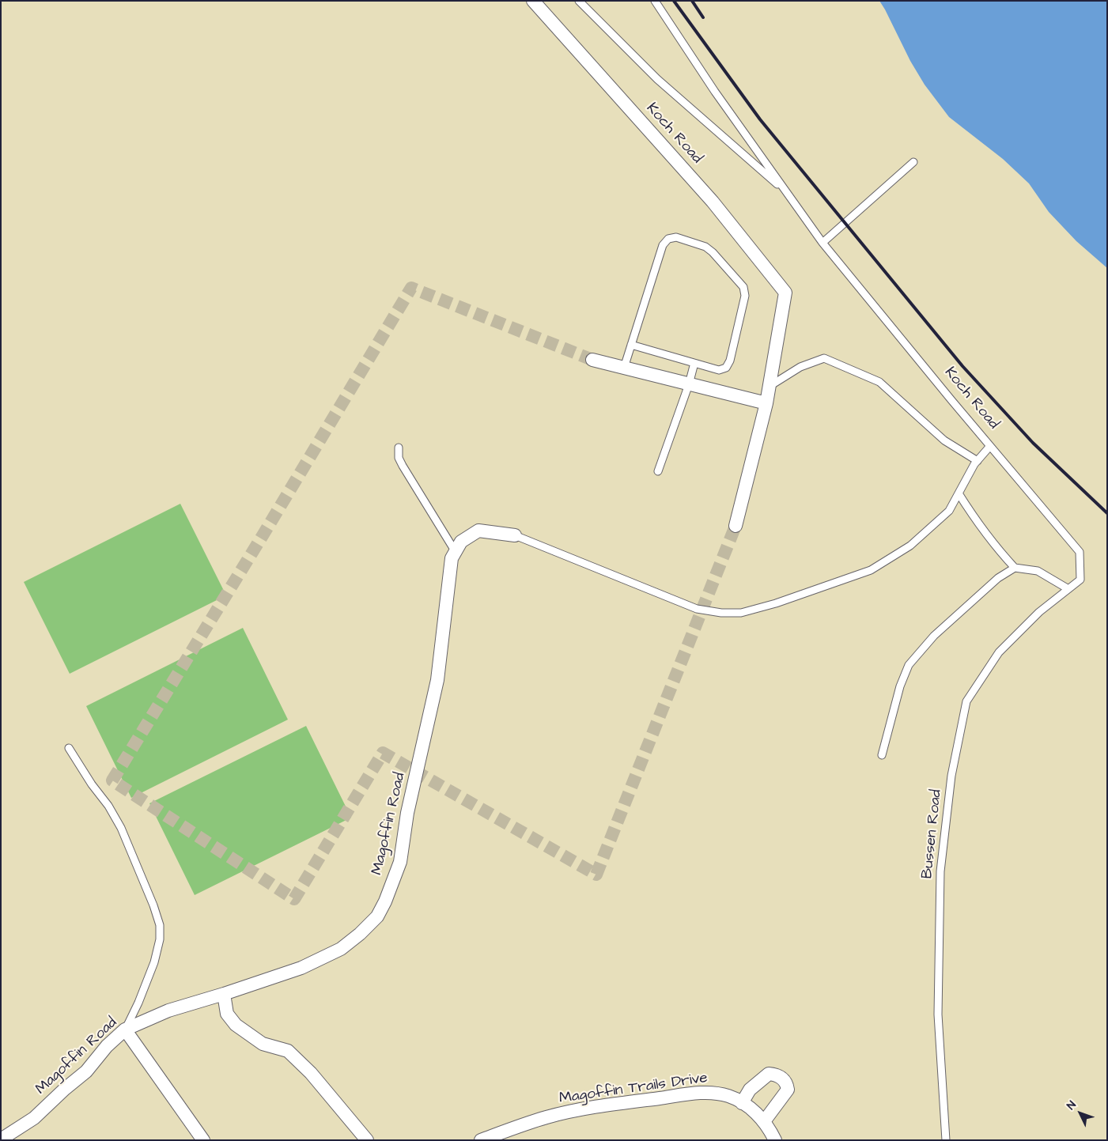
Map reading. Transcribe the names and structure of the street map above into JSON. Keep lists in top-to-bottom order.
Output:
{
  "streets": {
    "street": ["Koch Road", "Magoffin Road", "Magoffin Trails Drive"],
    "lane": ["Bussen Road"]
  },
  "crossings": [
    ["Koch Road", "Bussen Road"]
  ],
  "north": "top left"
}
